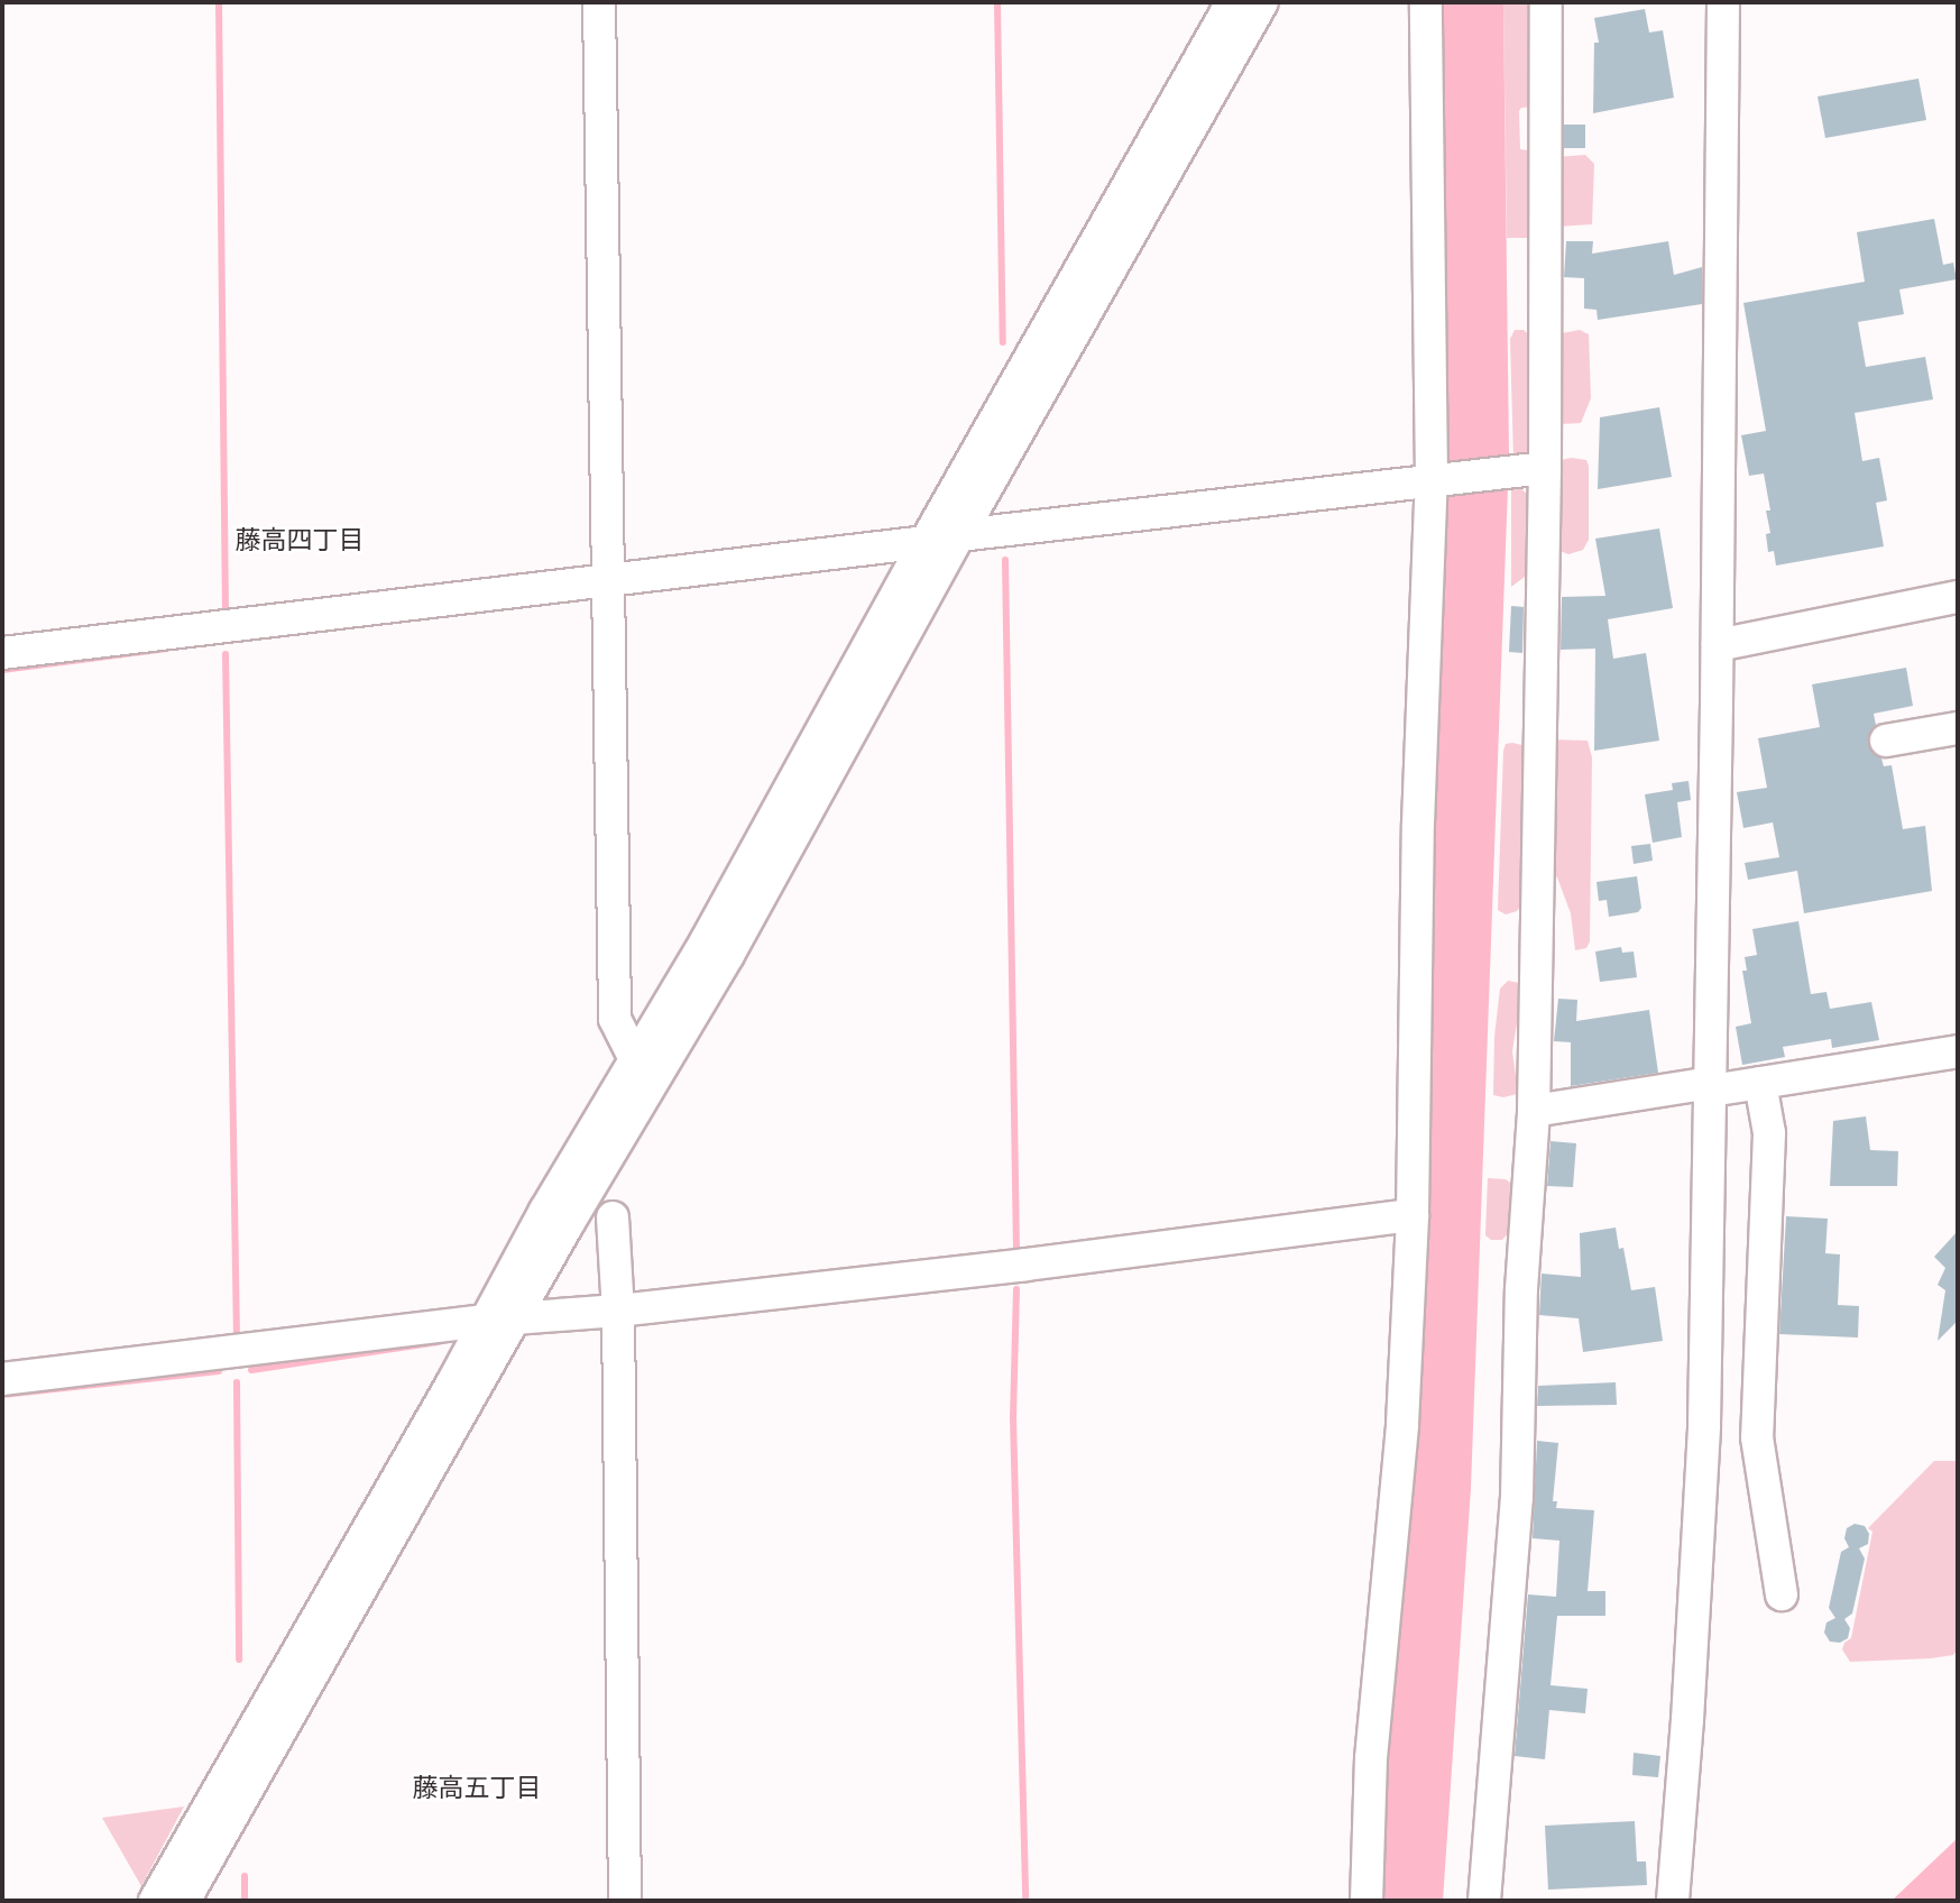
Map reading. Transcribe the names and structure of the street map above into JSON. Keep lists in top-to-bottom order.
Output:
{
  "districts": ["藤高四丁目", "藤高五丁目"]
}
